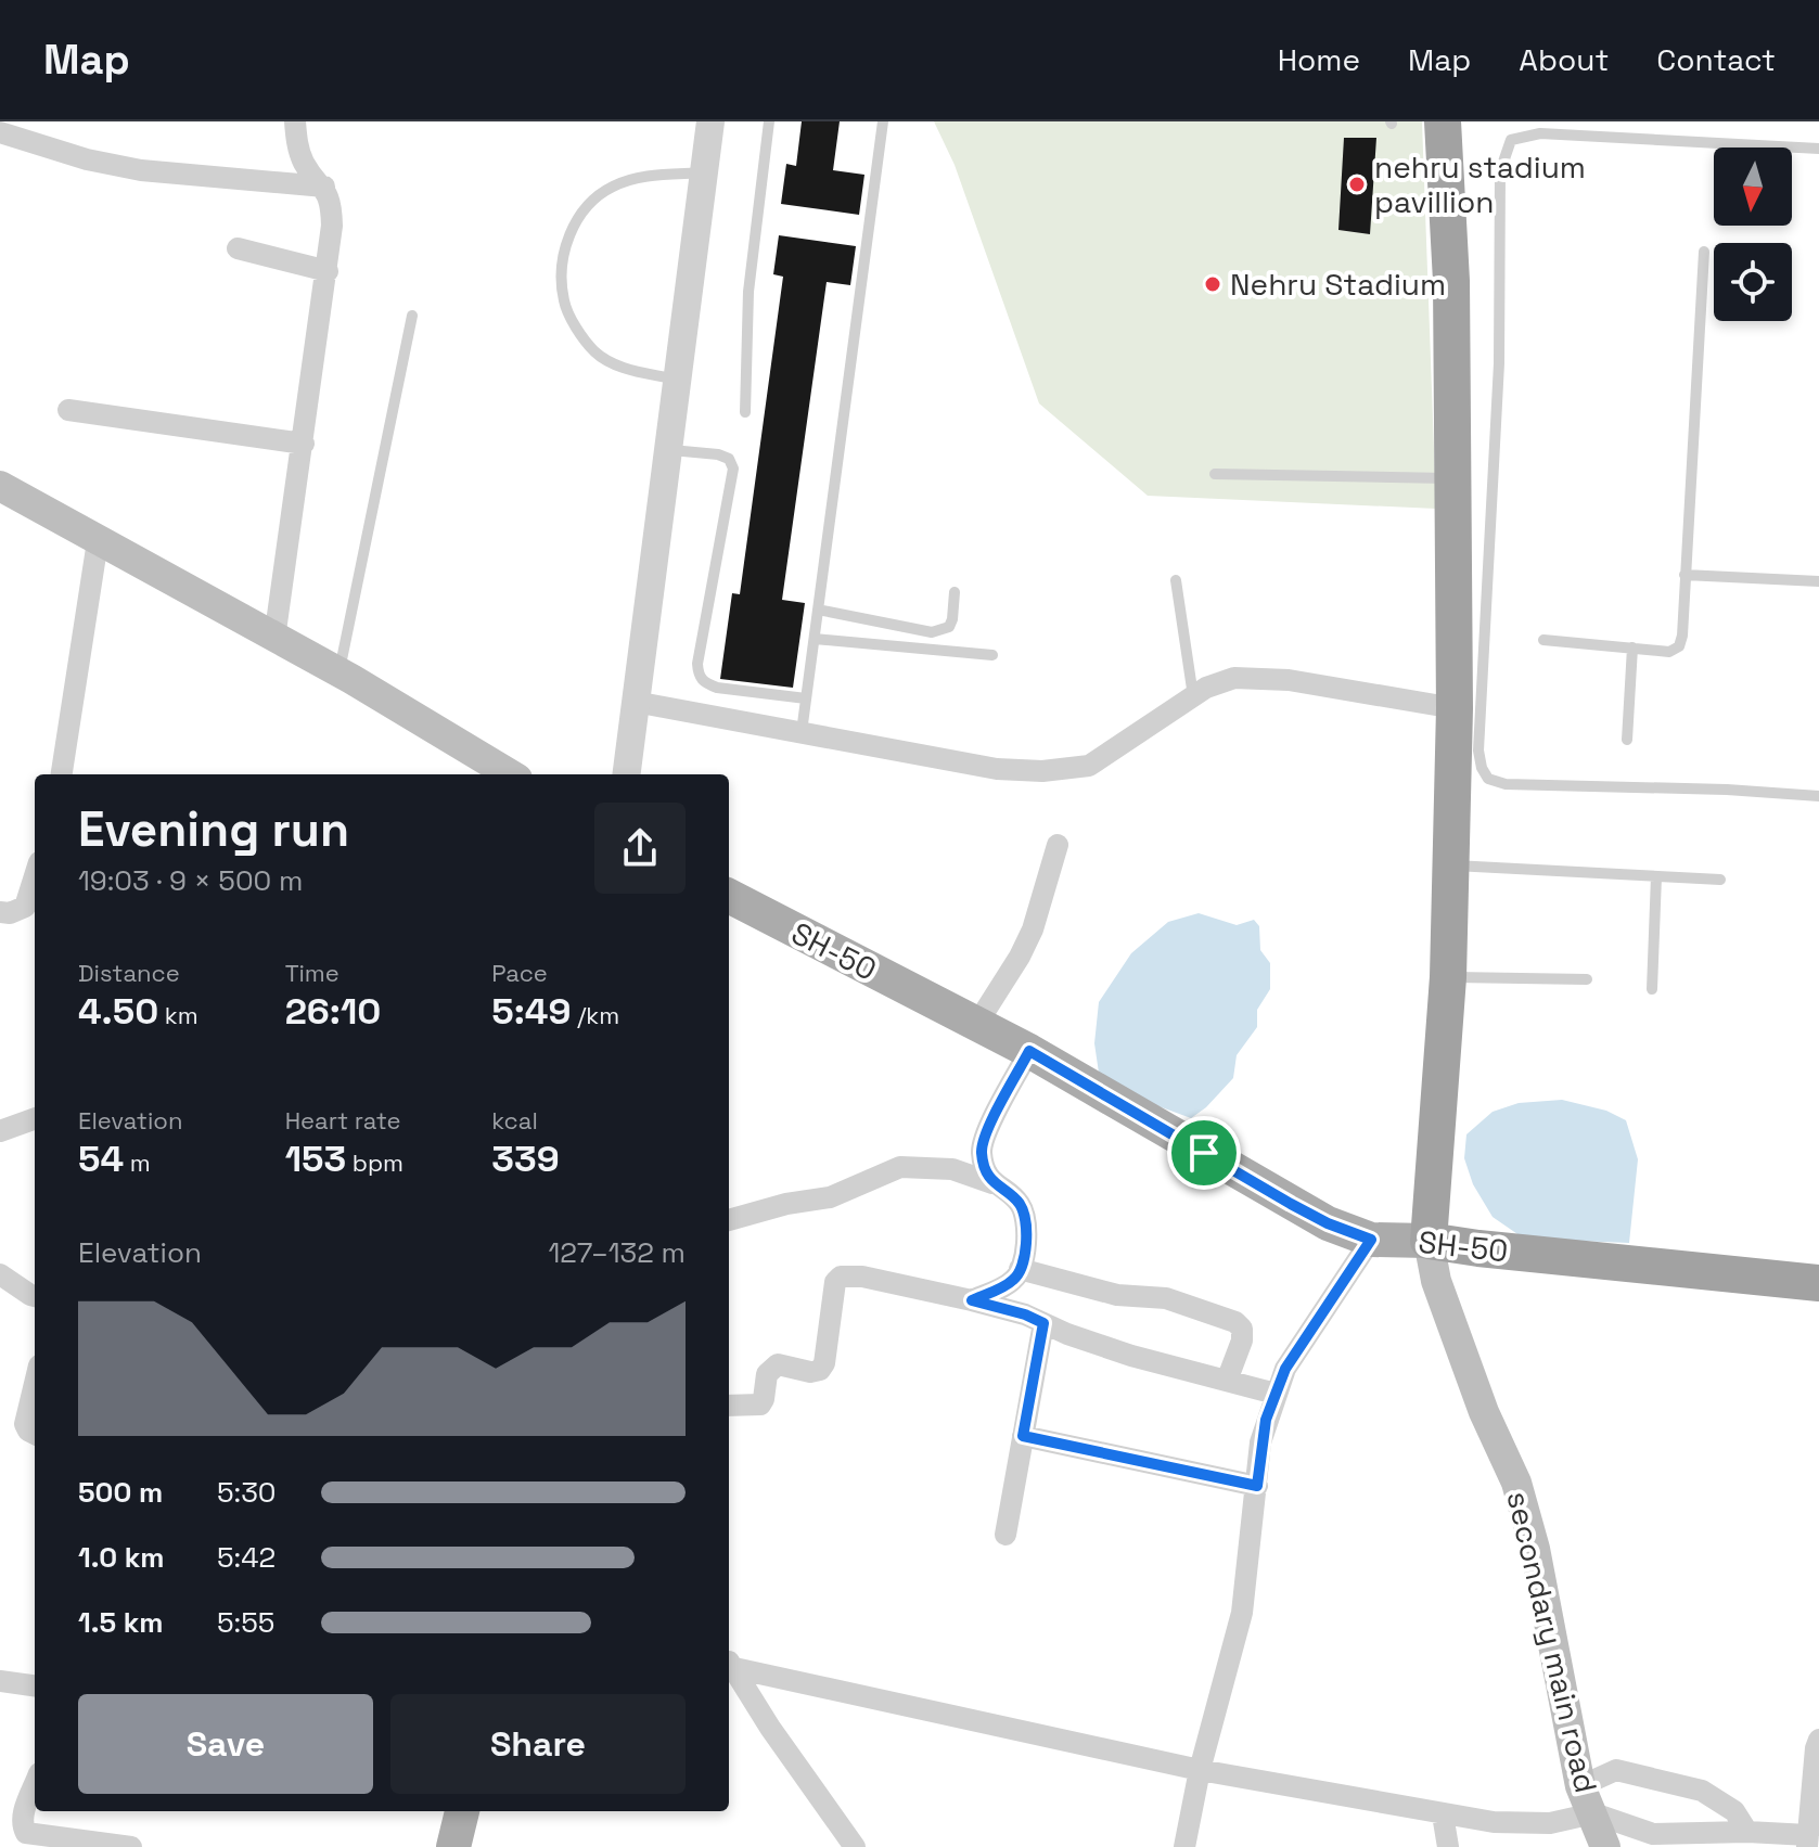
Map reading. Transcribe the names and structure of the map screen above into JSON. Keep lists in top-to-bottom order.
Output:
{
  "streets": {
    "highway": ["SH-50"],
    "main road": ["secondary main road"]
  },
  "crossings": [
    ["SH-50", "secondary main road"]
  ],
  "places": ["nehru stadium pavillion", "Nehru Stadium"],
  "north": "bottom",
  "page": {
    "header": "Map",
    "nav": [
      "Home",
      "Map",
      "About",
      "Contact"
    ],
    "heading": ["Evening run", "19:03 · 9 × 500 m"],
    "stats": [
      ["Distance", "4.50 km"],
      ["Time", "26:10"],
      ["Pace", "5:49 /km"],
      ["Elevation", "54 m"],
      ["Heart rate", "153 bpm"],
      ["kcal", "339"]
    ],
    "chart": ["Elevation", "127–132 m"],
    "list": [
      {
        "name": "500 m",
        "note": "5:30"
      },
      {
        "name": "1.0 km",
        "note": "5:42"
      },
      {
        "name": "1.5 km",
        "note": "5:55"
      }
    ],
    "buttons": ["Save", "Share"]
  }
}
